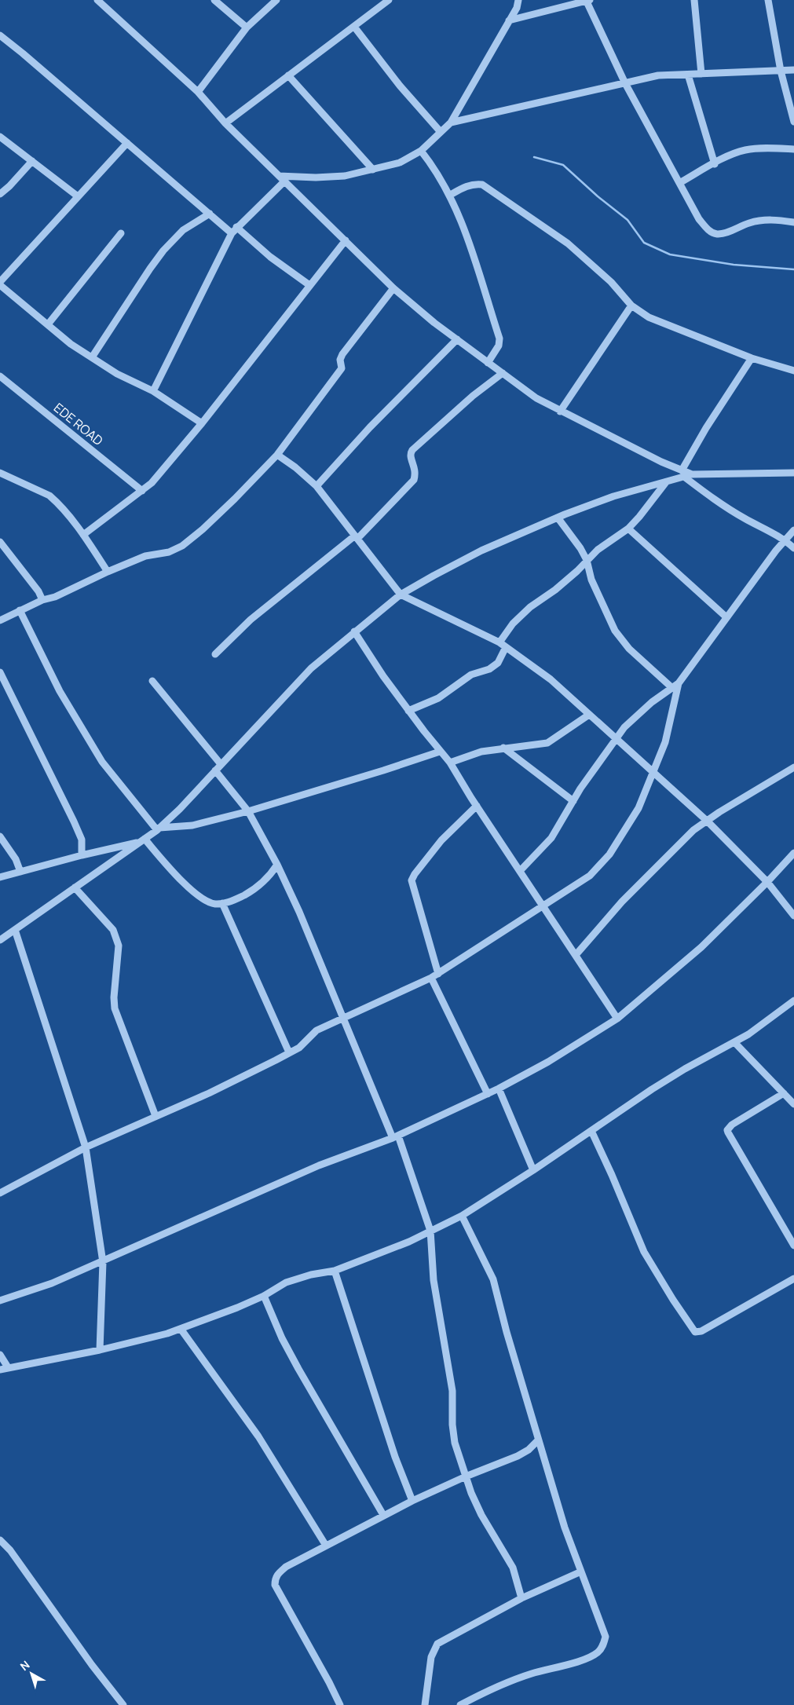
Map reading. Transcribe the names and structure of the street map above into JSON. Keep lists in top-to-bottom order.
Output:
{
  "streets": {
    "street": ["EDE ROAD"]
  },
  "north": "top left"
}
